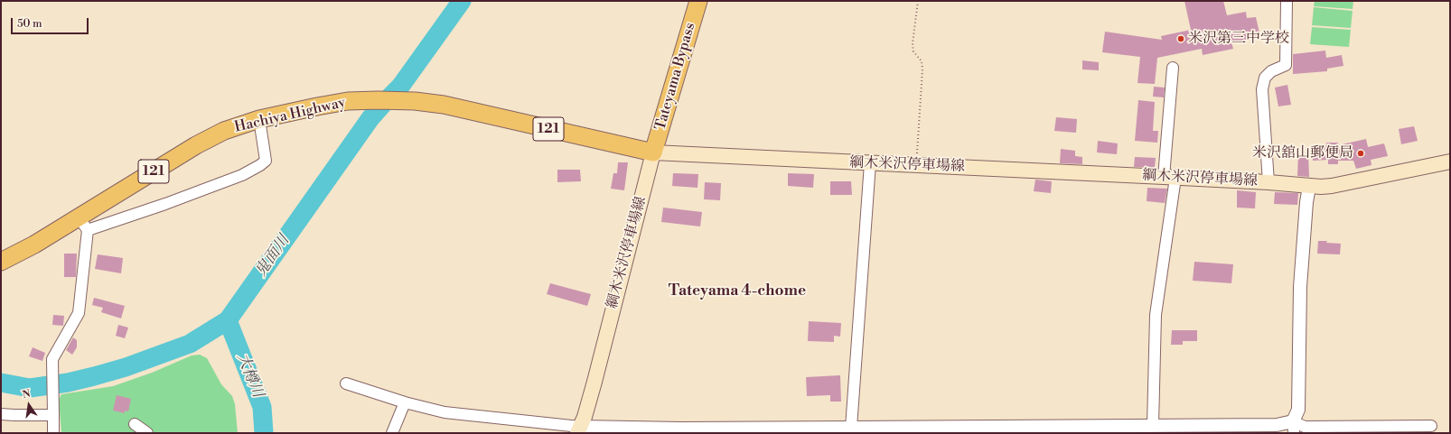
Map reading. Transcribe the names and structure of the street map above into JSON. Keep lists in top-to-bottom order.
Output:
{
  "streets": {
    "highway": ["Tateyama Bypass", "Hachiya Highway", "121"],
    "main road": ["綱木米沢停車場線"]
  },
  "crossings": [
    ["Tateyama Bypass", "Hachiya Highway"],
    ["Tateyama Bypass", "綱木米沢停車場線"],
    ["Hachiya Highway", "綱木米沢停車場線"]
  ],
  "districts": ["Tateyama 4-chome"],
  "water": ["鬼面川", "大樽川"],
  "places": ["米沢第三中学校", "米沢舘山郵便局"],
  "scale_bar": "50 m",
  "north": "top"
}
